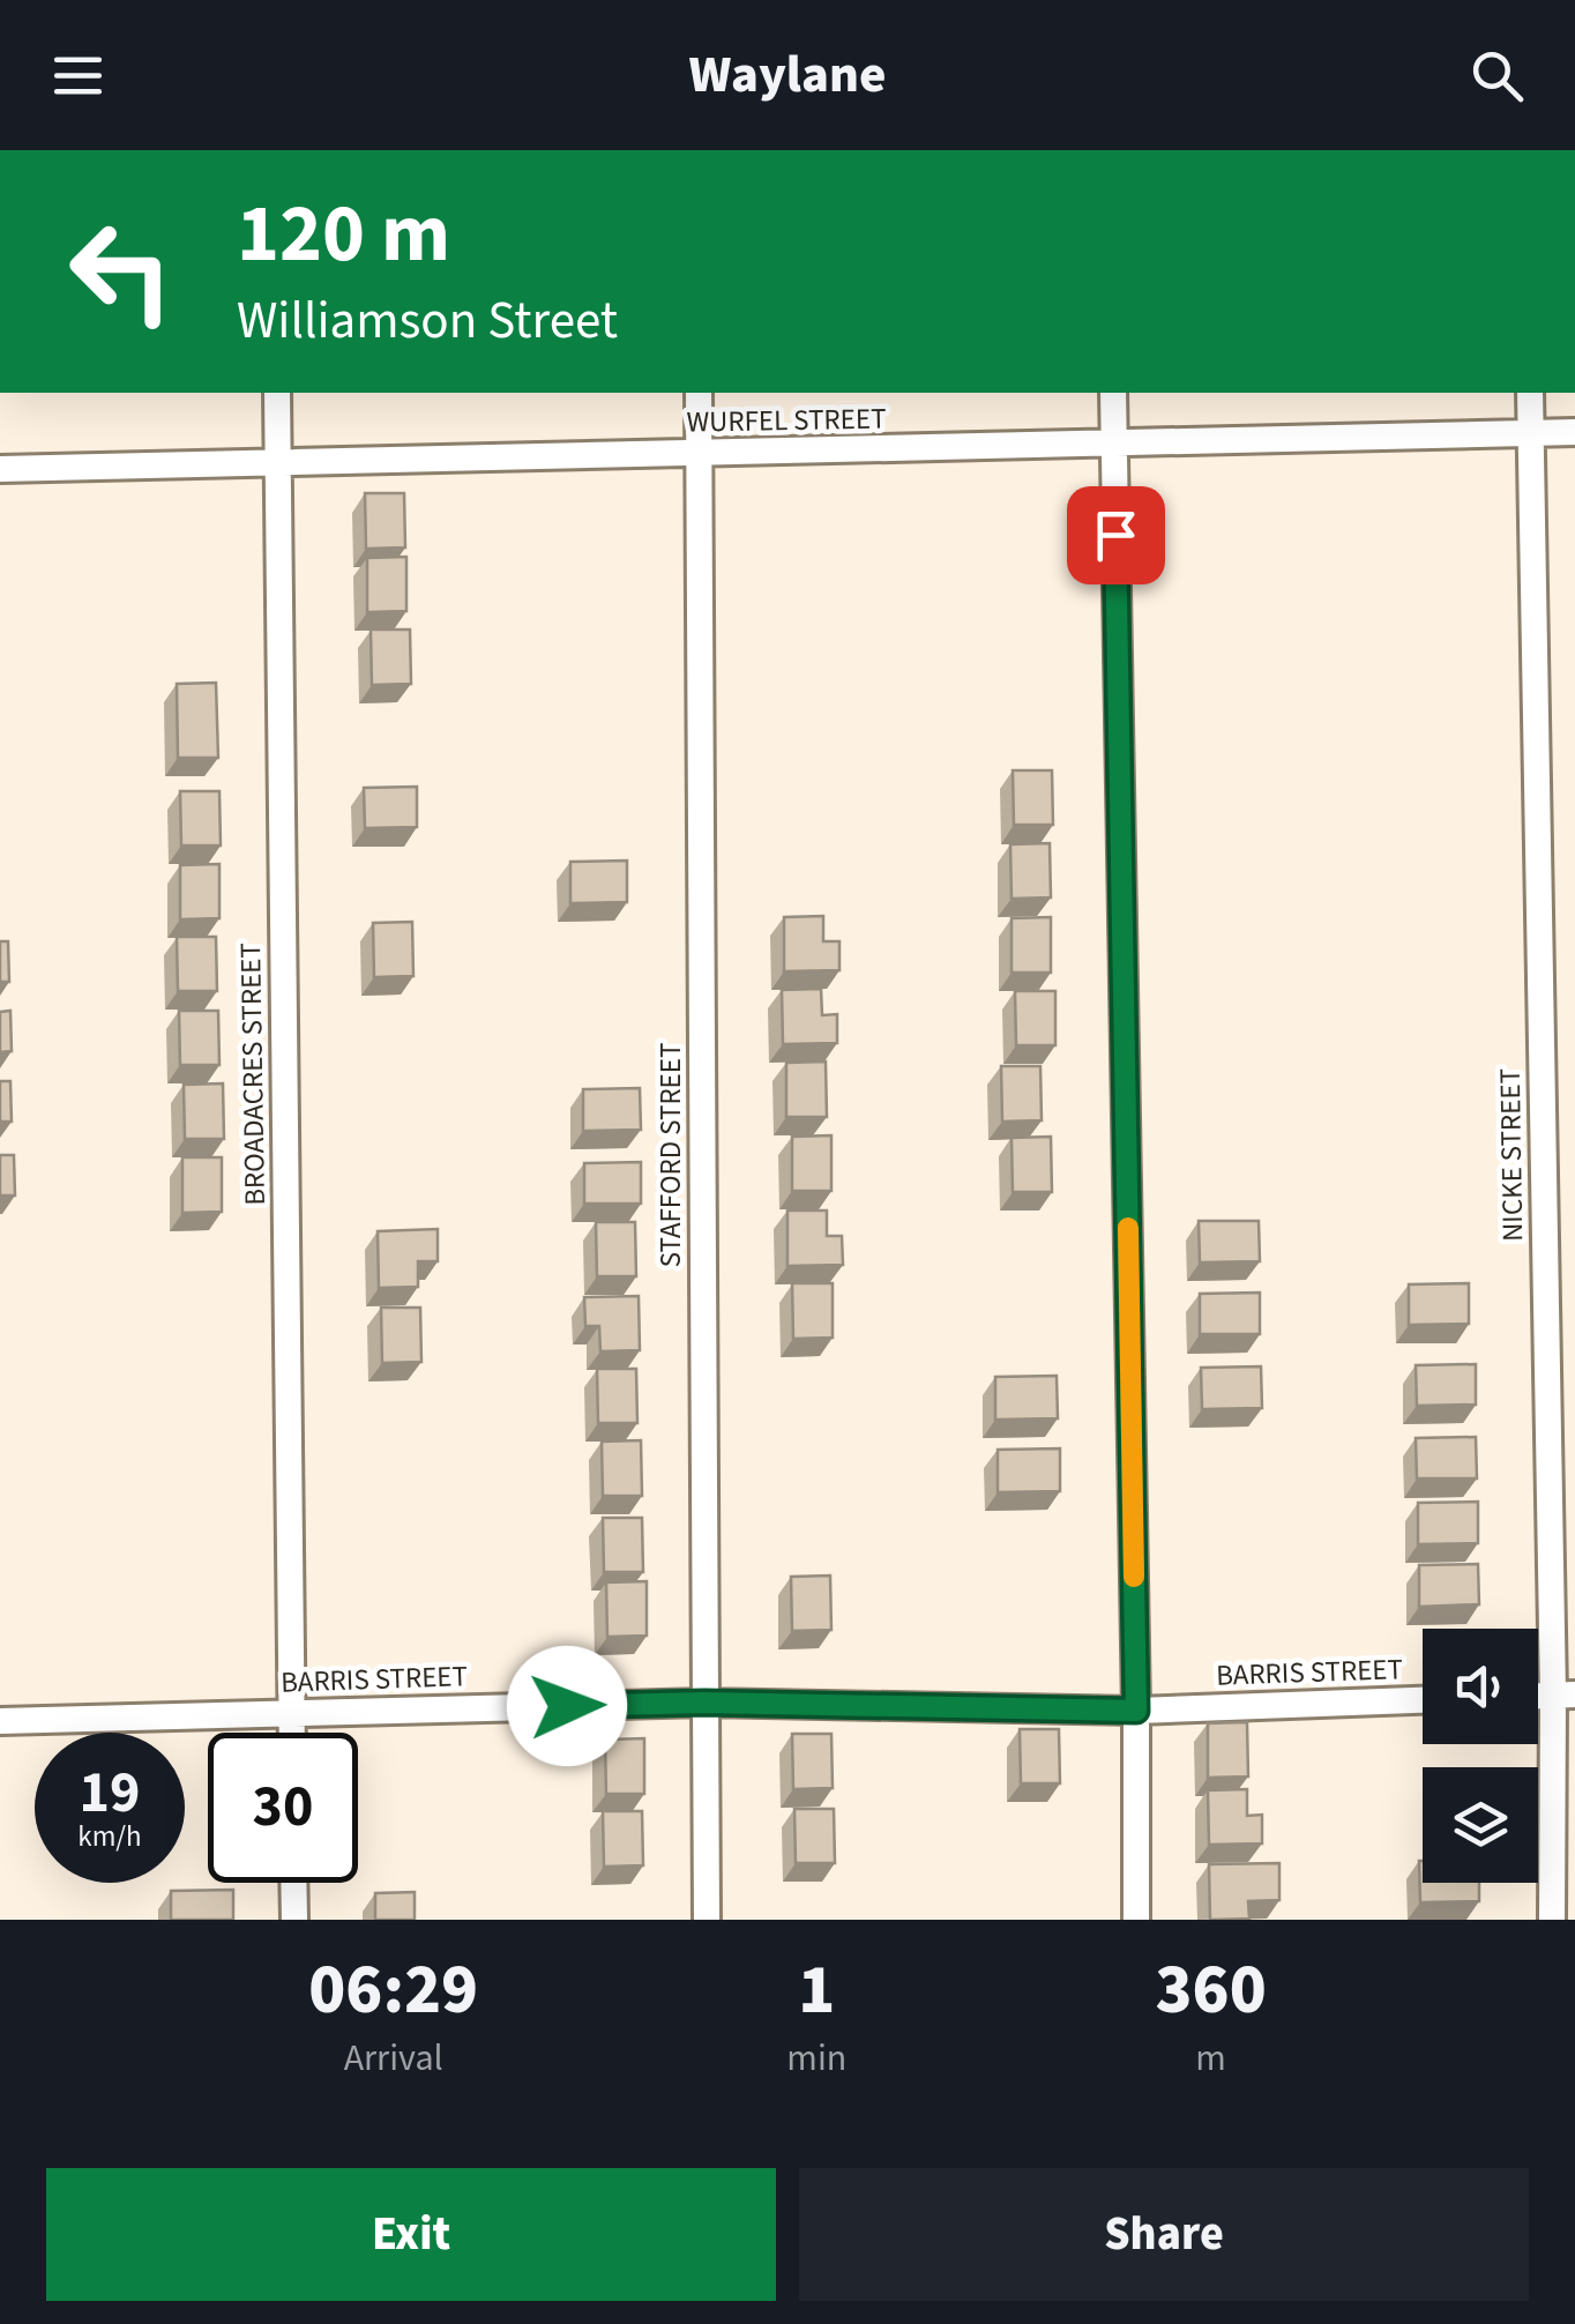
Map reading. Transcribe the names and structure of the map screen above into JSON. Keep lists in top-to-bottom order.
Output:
{
  "streets": {
    "street": [
      "WURFEL STREET",
      "BROADACRES STREET",
      "STAFFORD STREET",
      "NICKE STREET",
      "BARRIS STREET"
    ]
  },
  "crossings": [
    ["WURFEL STREET", "BROADACRES STREET"],
    ["WURFEL STREET", "STAFFORD STREET"],
    ["WURFEL STREET", "NICKE STREET"],
    ["BROADACRES STREET", "BARRIS STREET"],
    ["STAFFORD STREET", "BARRIS STREET"]
  ],
  "page": {
    "header": "Waylane",
    "turn": ["120 m", "Williamson Street"],
    "speed": "19 km/h",
    "limit": "30",
    "eta": [
      "06:29",
      "Arrival",
      "1",
      "min",
      "360",
      "m"
    ],
    "buttons": ["Exit", "Share"]
  }
}
